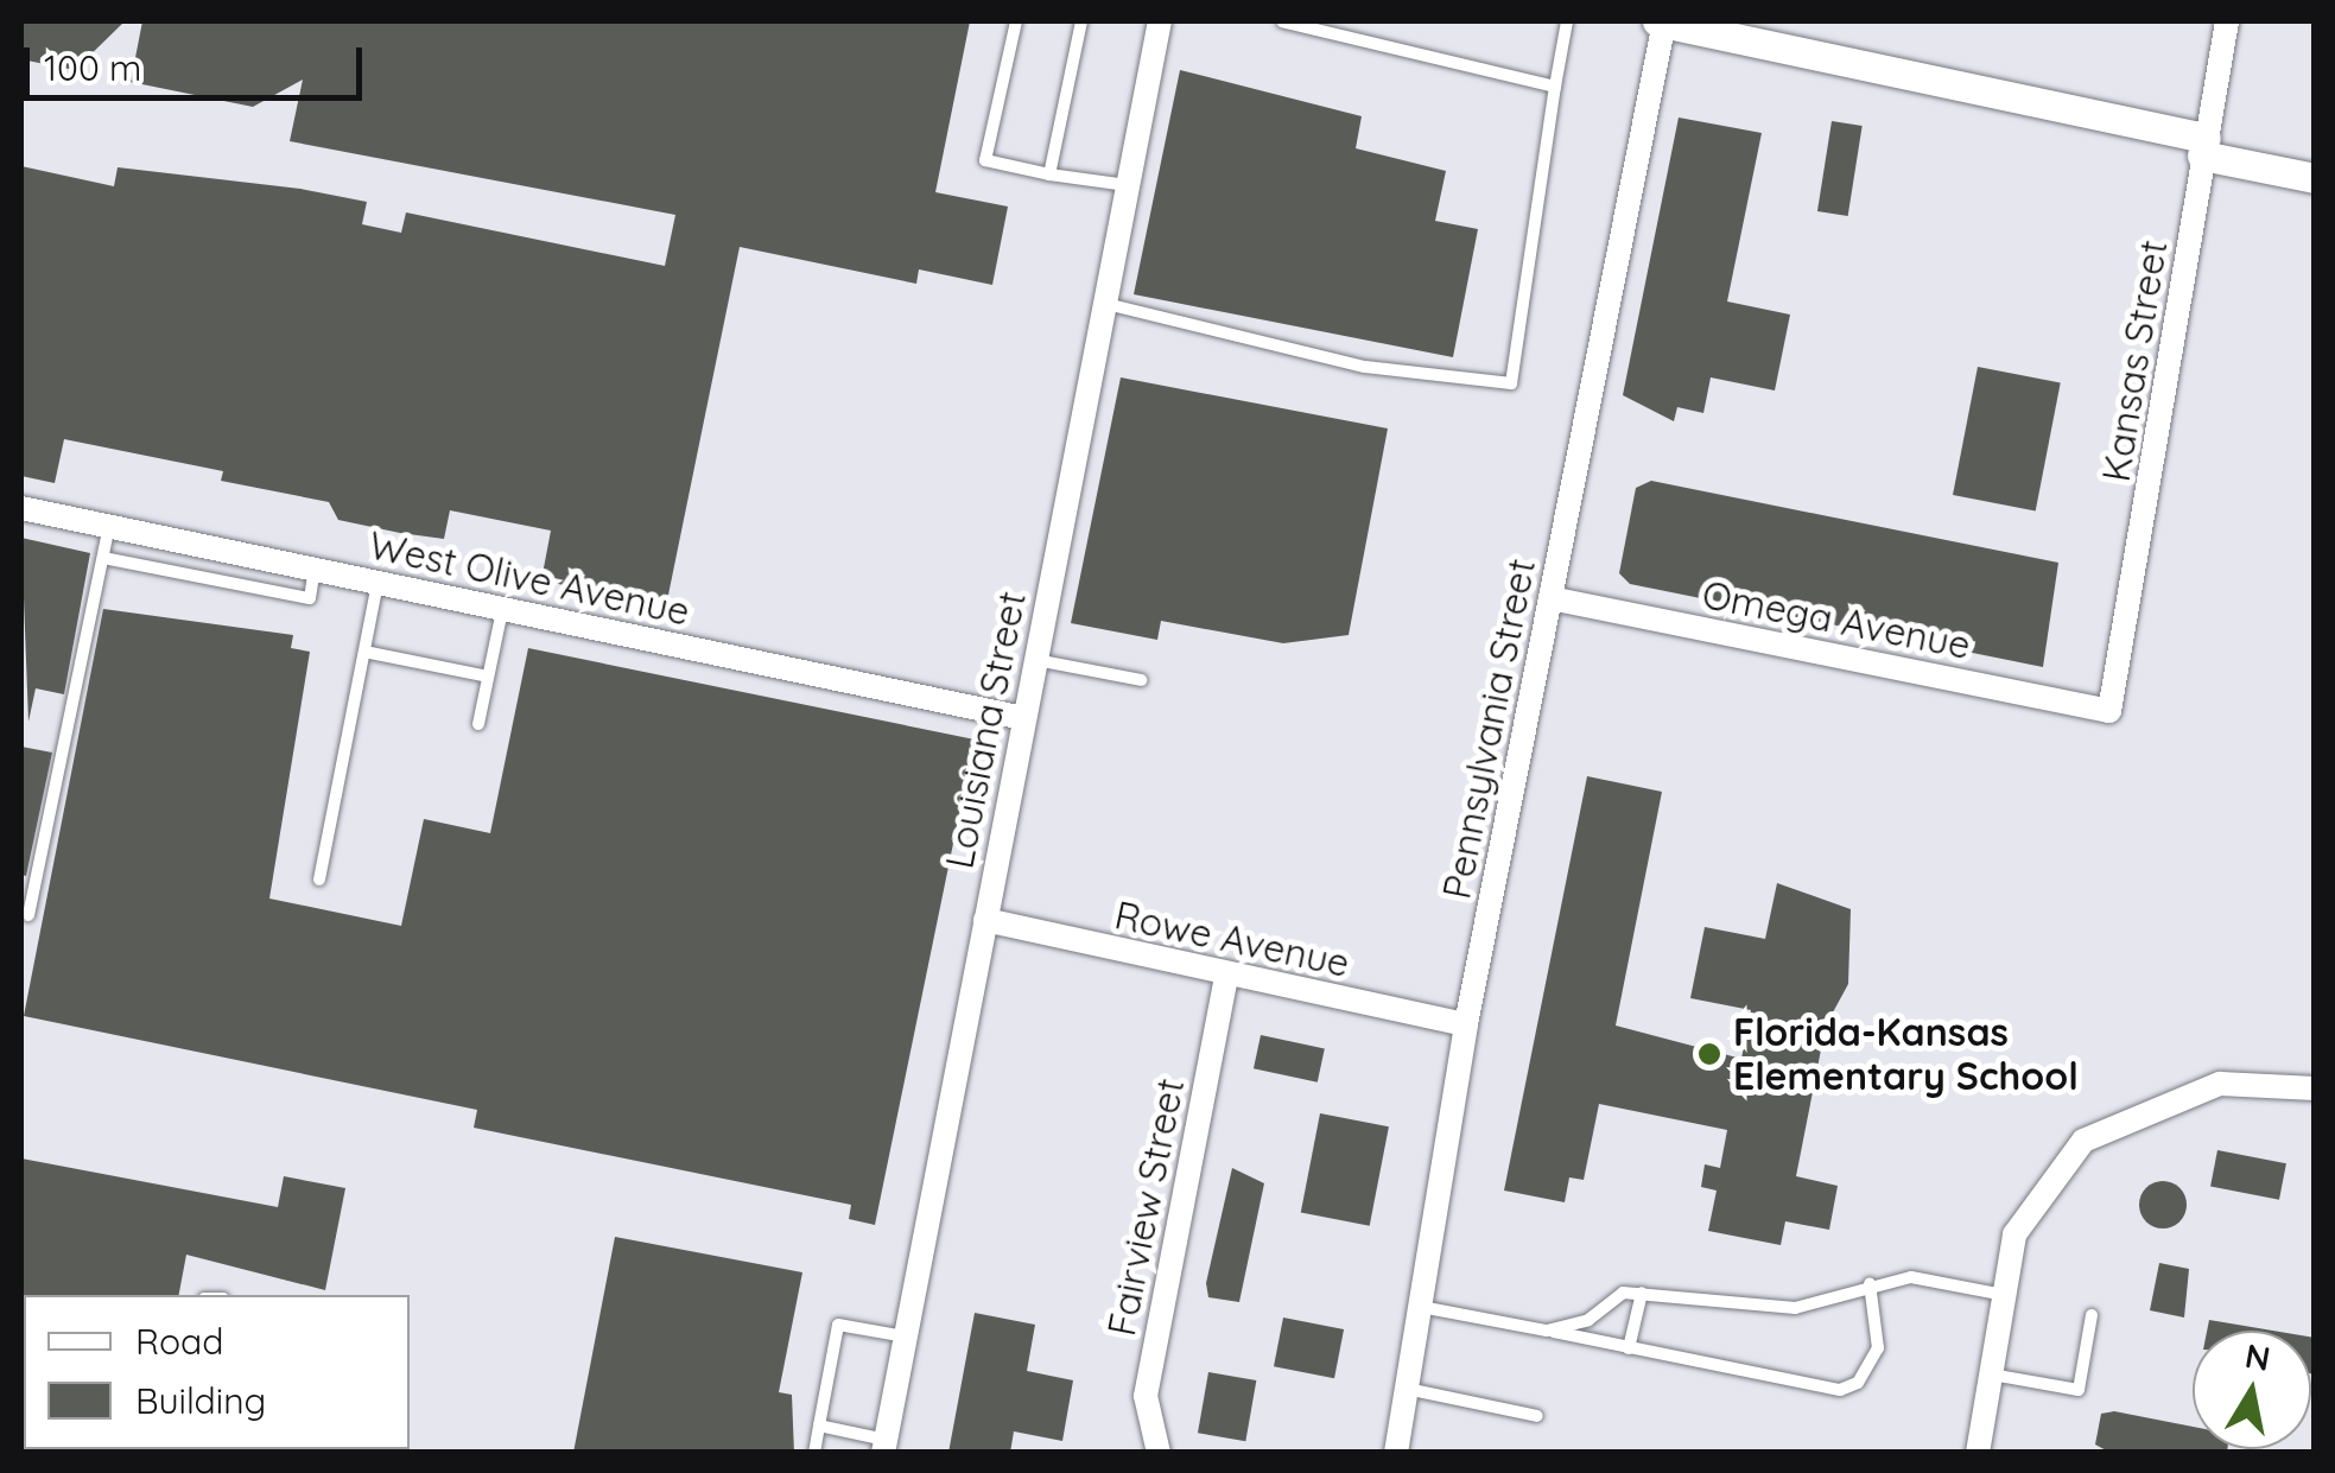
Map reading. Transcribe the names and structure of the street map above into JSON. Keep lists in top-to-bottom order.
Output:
{
  "streets": {
    "street": [
      "Kansas Street",
      "West Olive Avenue",
      "Omega Avenue",
      "Pennsylvania Street",
      "Louisiana Street",
      "Rowe Avenue",
      "Fairview Street"
    ]
  },
  "crossings": [
    ["Kansas Street", "Omega Avenue"],
    ["West Olive Avenue", "Louisiana Street"],
    ["Omega Avenue", "Pennsylvania Street"],
    ["Pennsylvania Street", "Rowe Avenue"],
    ["Louisiana Street", "Rowe Avenue"],
    ["Rowe Avenue", "Fairview Street"]
  ],
  "places": ["Florida-Kansas Elementary School"],
  "legend": ["Road", "Building"],
  "scale_bar": "100 m",
  "north": "top"
}
